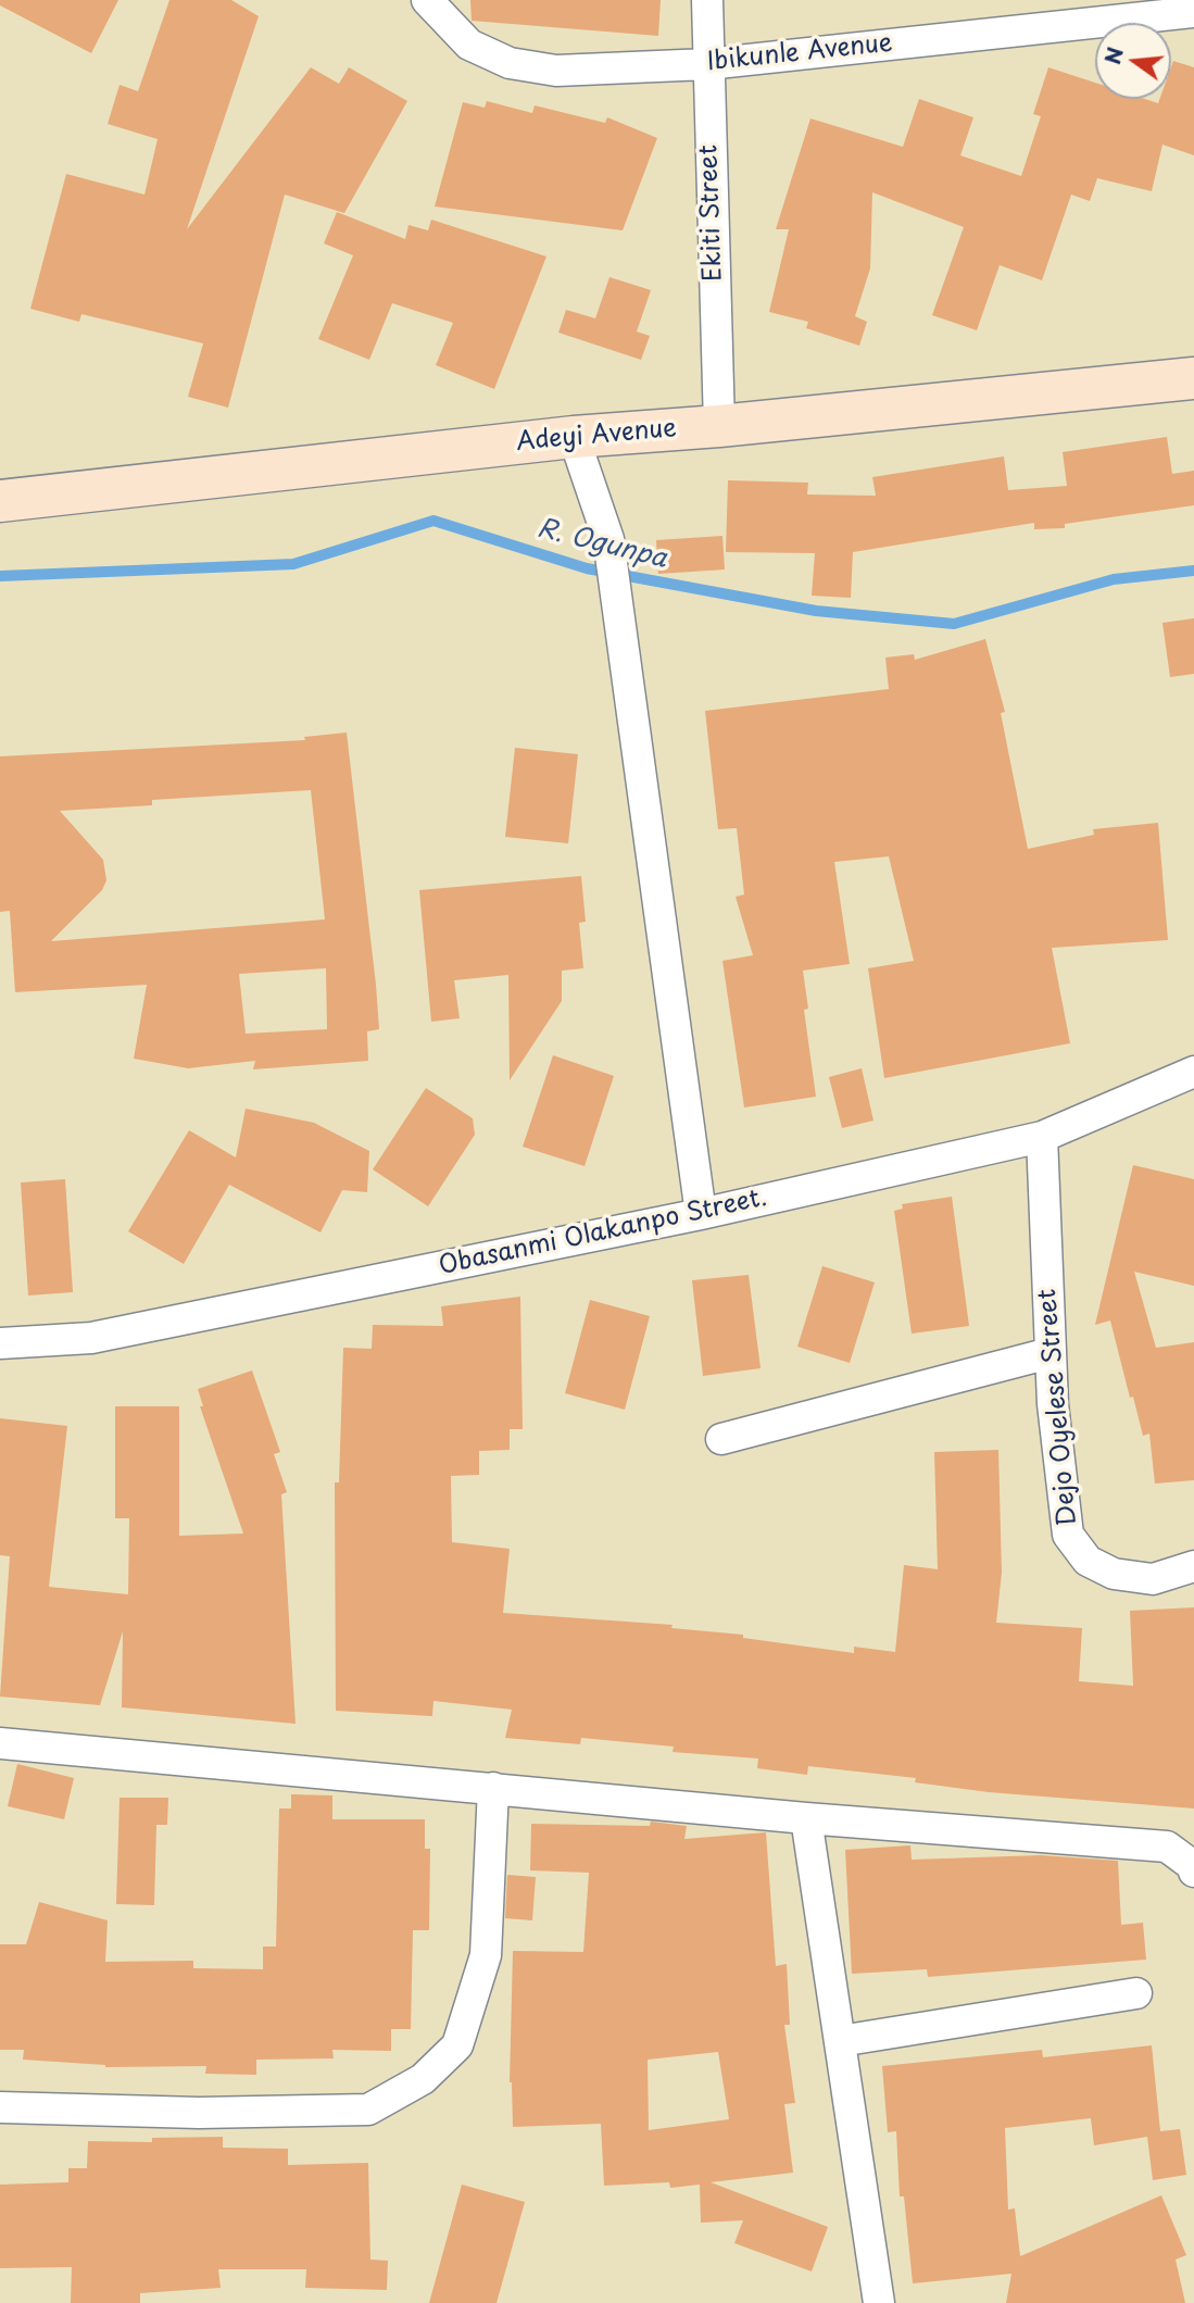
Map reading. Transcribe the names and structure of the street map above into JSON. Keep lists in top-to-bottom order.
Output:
{
  "streets": {
    "street": [
      "Ibikunle Avenue",
      "Ekiti Street",
      "Adeyi Avenue",
      "Obasanmi Olakanpo Street.",
      "Dejo Oyelese Street"
    ]
  },
  "crossings": [
    ["Ibikunle Avenue", "Ekiti Street"],
    ["Ekiti Street", "Adeyi Avenue"],
    ["Obasanmi Olakanpo Street.", "Dejo Oyelese Street"]
  ],
  "water": ["R. Ogunpa"],
  "north": "left"
}
